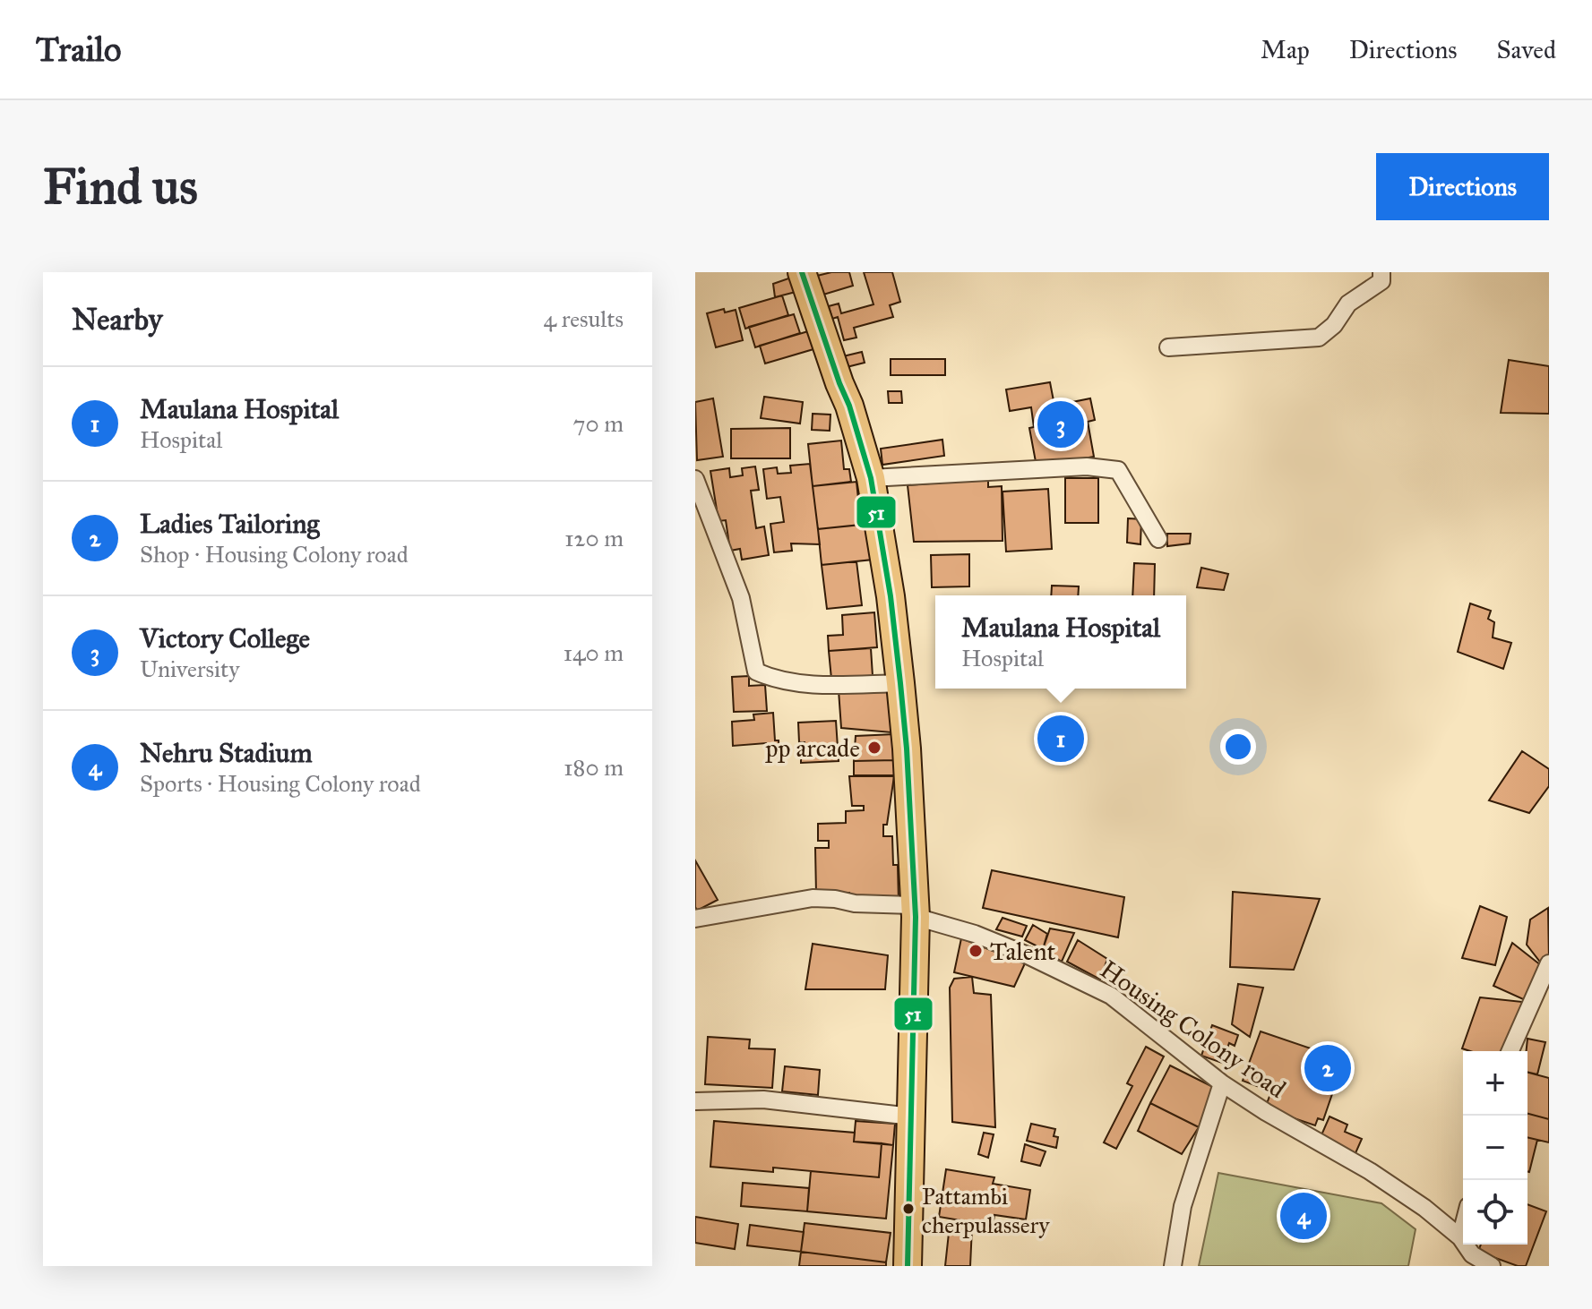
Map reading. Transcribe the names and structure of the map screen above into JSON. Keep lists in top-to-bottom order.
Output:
{
  "streets": {
    "street": ["Housing Colony road"]
  },
  "places": ["pp arcade", "Talent", "Pattambi cherpulassery"],
  "lines": ["transit line 51"],
  "page": {
    "header": "Trailo",
    "nav": ["Map", "Directions", "Saved"],
    "buttons": "Directions",
    "title": "Find us",
    "heading": ["Nearby", "4 results"],
    "list": [
      {
        "mark": "1",
        "name": "Maulana Hospital",
        "note": "Hospital",
        "value": "70 m"
      },
      {
        "mark": "2",
        "name": "Ladies Tailoring",
        "note": "Shop · Housing Colony road",
        "value": "120 m"
      },
      {
        "mark": "3",
        "name": "Victory College",
        "note": "University",
        "value": "140 m"
      },
      {
        "mark": "4",
        "name": "Nehru Stadium",
        "note": "Sports · Housing Colony road",
        "value": "180 m"
      }
    ],
    "pins": [
      "3",
      "1",
      "2",
      "4"
    ],
    "popup": ["Maulana Hospital", "Hospital"],
    "map_buttons": ["+", "−"]
  }
}
